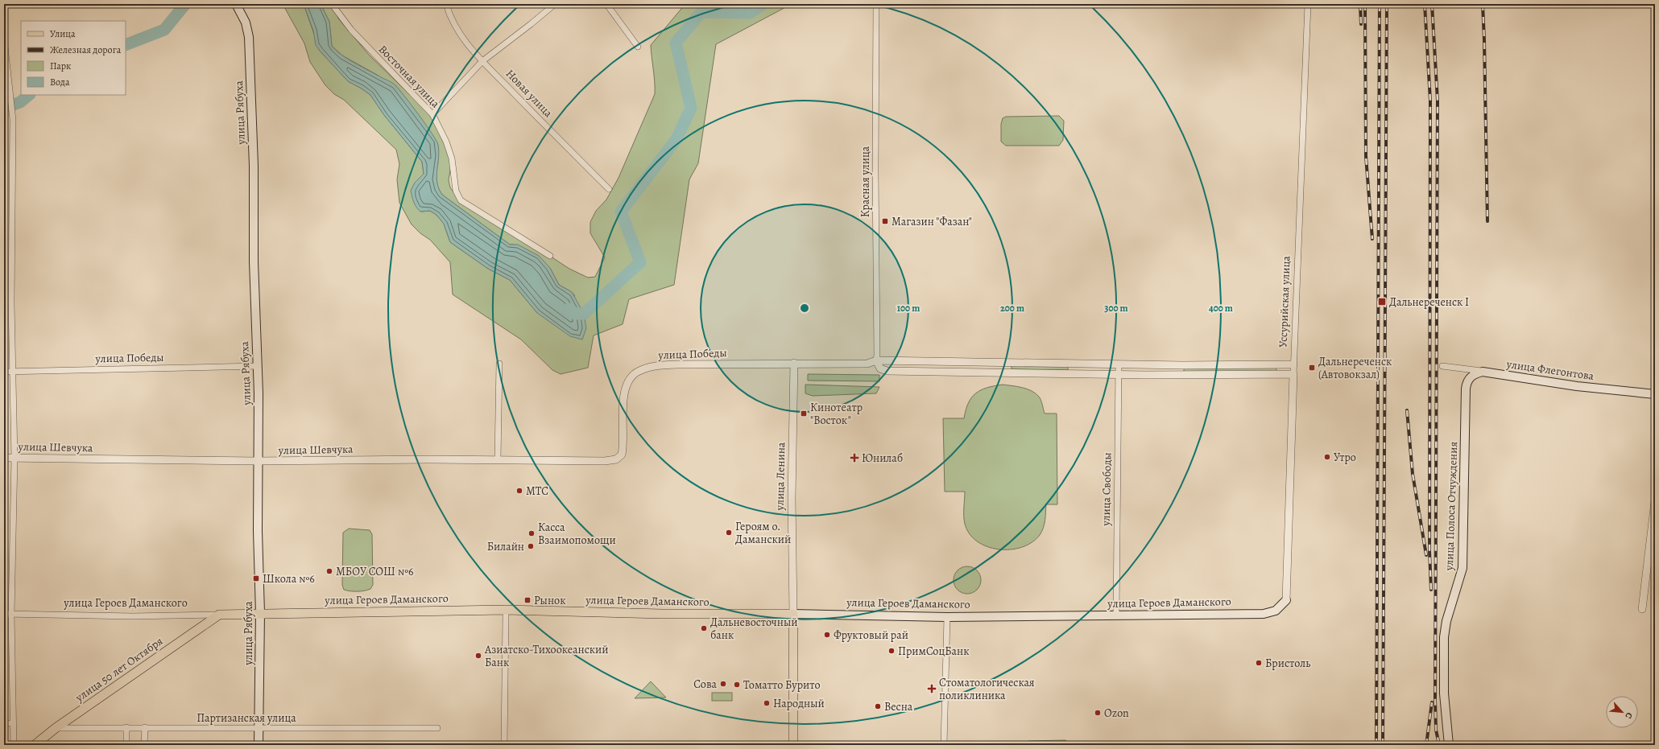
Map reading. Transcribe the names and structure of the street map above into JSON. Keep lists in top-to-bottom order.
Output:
{
  "streets": {
    "main road": [
      "улица Рябуха",
      "улица Флегонтова",
      "улица Ленина",
      "улица Полоса Отчуждения",
      "улица Героев Даманского",
      "улица 50 лет Октября"
    ],
    "street": [
      "Восточная улица",
      "Новая улица",
      "Красная улица",
      "Уссурийская улица",
      "улица Победы",
      "улица Шевчука",
      "улица Свободы",
      "Партизанская улица"
    ]
  },
  "crossings": [
    ["улица Рябуха", "улица Победы"],
    ["улица Рябуха", "улица Шевчука"],
    ["улица Рябуха", "улица Героев Даманского"],
    ["улица Рябуха", "Партизанская улица"],
    ["Красная улица", "улица Победы"],
    ["Уссурийская улица", "улица Победы"],
    ["Уссурийская улица", "улица Героев Даманского"],
    ["улица Победы", "улица Шевчука"],
    ["улица Победы", "улица Ленина"],
    ["улица Победы", "улица Свободы"],
    ["улица Флегонтова", "улица Полоса Отчуждения"],
    ["улица Ленина", "улица Героев Даманского"],
    ["улица Свободы", "улица Героев Даманского"],
    ["улица Героев Даманского", "улица 50 лет Октября"],
    ["улица 50 лет Октября", "Партизанская улица"]
  ],
  "places": {
    "transit": [
      "Магазин \"Фазан\"",
      "Дальнереченск I",
      "Дальнереченск (Автовокзал)",
      "Кинотеатр \"Восток\"",
      "Школа №6",
      "Рынок"
    ],
    "other": [
      "Утро",
      "МТС",
      "Героям о. Даманский",
      "Касса Взаимопомощи",
      "Билайн",
      "МБОУ СОШ №6",
      "Дальневосточный банк",
      "Фруктовый рай",
      "ПримСоцБанк",
      "Азиатско-Тихоокеанский Банк",
      "Бристоль",
      "Сова",
      "Томатто Бурито",
      "Народный",
      "Весна",
      "Ozon"
    ],
    "health": ["Юнилаб", "Стоматологическая поликлиника"]
  },
  "legend": [
    "Улица",
    "Железная дорога",
    "Парк",
    "Вода"
  ],
  "north": "bottom right",
  "rings": [
    "100 m",
    "200 m",
    "300 m",
    "400 m"
  ]
}
